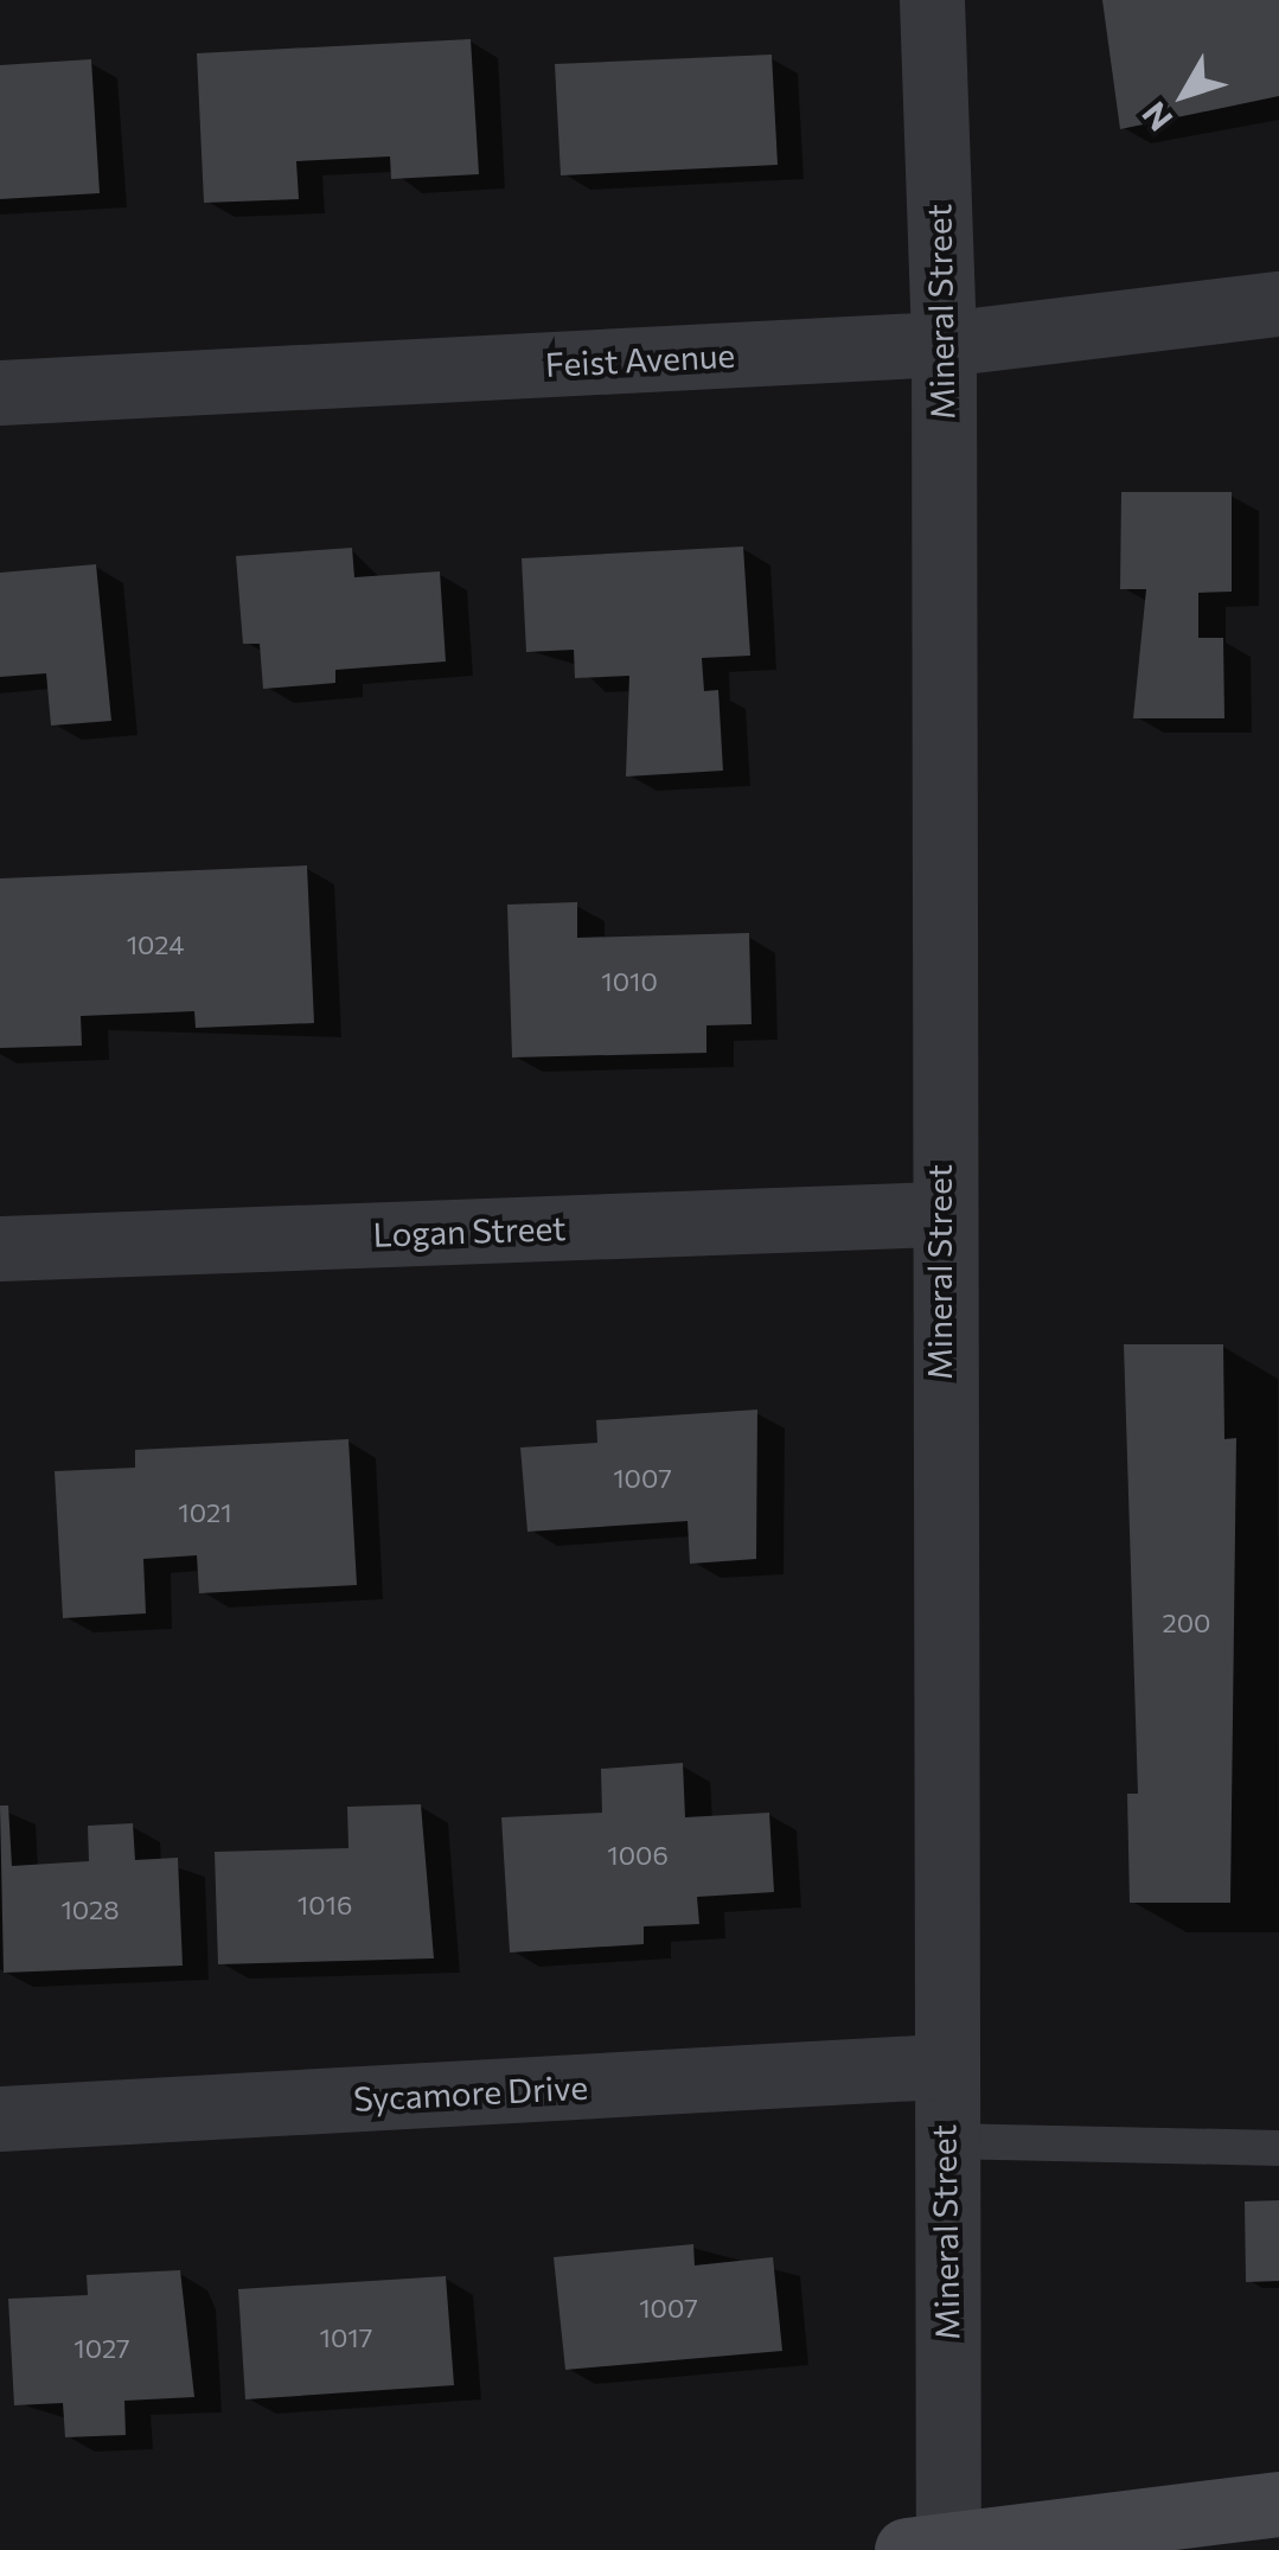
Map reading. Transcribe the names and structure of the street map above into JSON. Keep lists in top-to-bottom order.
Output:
{
  "streets": {
    "street": [
      "Mineral Street",
      "Feist Avenue",
      "Logan Street",
      "Sycamore Drive"
    ]
  },
  "crossings": [
    ["Mineral Street", "Feist Avenue"],
    ["Mineral Street", "Logan Street"],
    ["Mineral Street", "Sycamore Drive"]
  ],
  "house_numbers": [
    "1024",
    "1010",
    "1007",
    "1021",
    "200",
    "1006",
    "1016",
    "1028",
    "1007",
    "1017",
    "1027"
  ],
  "north": "bottom left"
}
